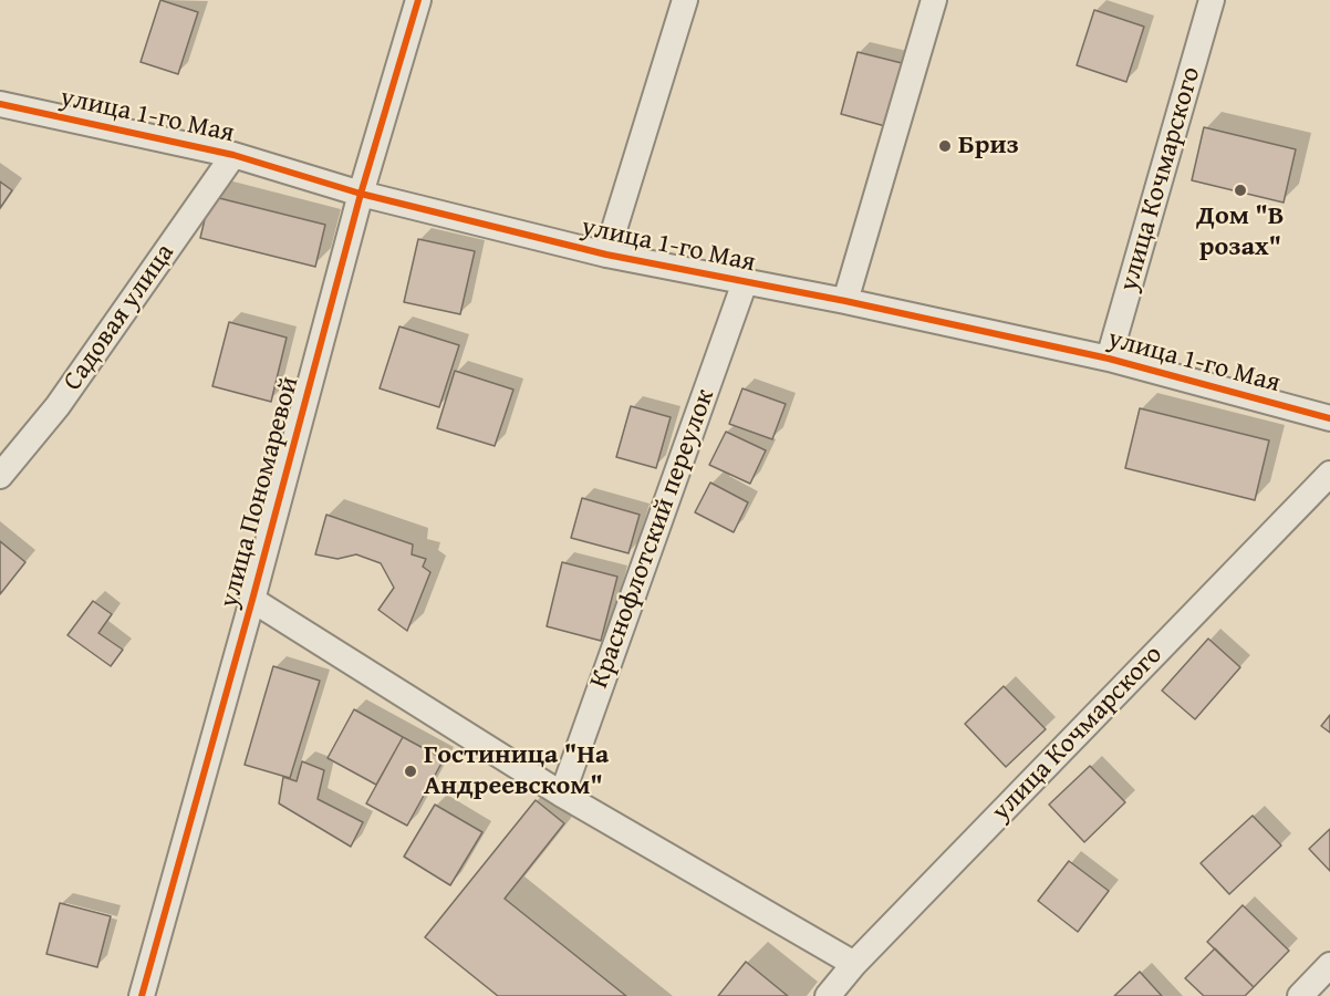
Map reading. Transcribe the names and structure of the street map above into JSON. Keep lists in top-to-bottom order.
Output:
{
  "streets": {
    "street": [
      "улица 1-го Мая",
      "улица Кочмарского",
      "Садовая улица",
      "улица Пономаревой",
      "Краснофлотский переулок"
    ]
  },
  "crossings": [
    ["улица 1-го Мая", "улица Кочмарского"],
    ["улица 1-го Мая", "Садовая улица"],
    ["улица 1-го Мая", "улица Пономаревой"],
    ["улица 1-го Мая", "Краснофлотский переулок"]
  ],
  "places": ["Бриз", "Дом \"В розах\"", "Гостиница \"На Андреевском\""]
}
